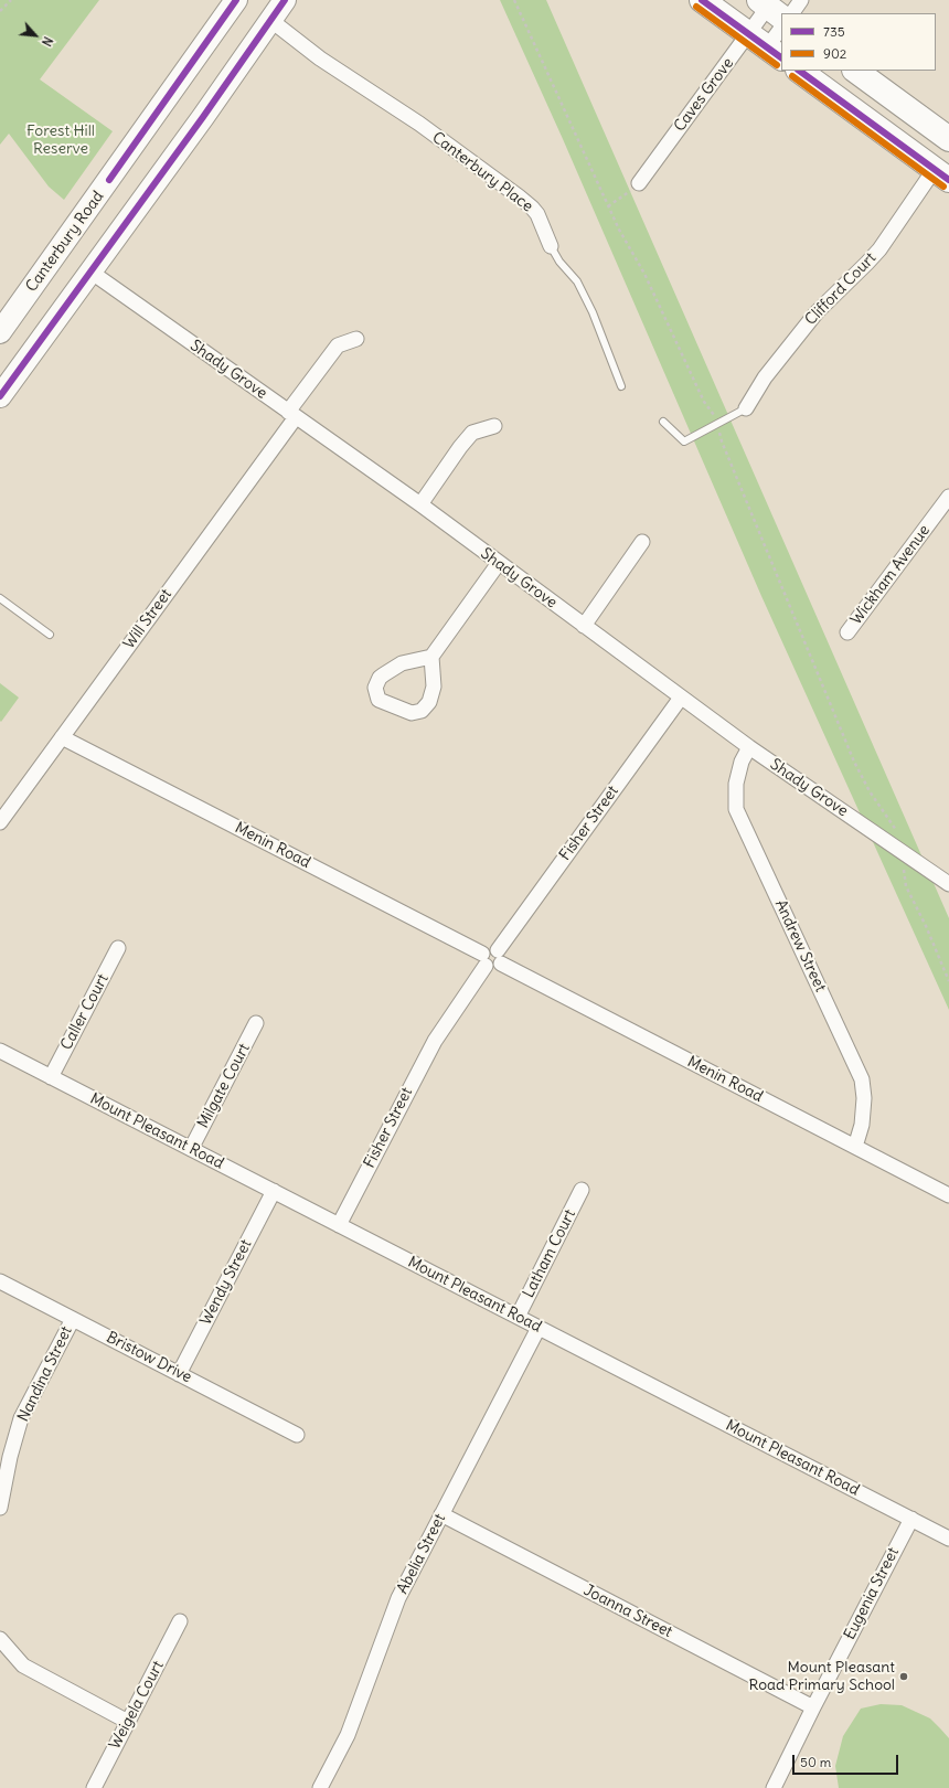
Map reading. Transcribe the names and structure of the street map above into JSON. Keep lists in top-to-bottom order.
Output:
{
  "streets": {
    "main road": ["Canterbury Road"],
    "street": [
      "Caves Grove",
      "Canterbury Place",
      "Clifford Court",
      "Shady Grove",
      "Wickham Avenue",
      "Will Street",
      "Fisher Street",
      "Menin Road",
      "Andrew Street",
      "Caller Court",
      "Milgate Court",
      "Mount Pleasant Road",
      "Latham Court",
      "Wendy Street",
      "Bristow Drive",
      "Nandina Street",
      "Abelia Street",
      "Eugenia Street",
      "Joanna Street",
      "Weigela Court"
    ]
  },
  "crossings": [
    ["Shady Grove", "Will Street"],
    ["Shady Grove", "Fisher Street"],
    ["Shady Grove", "Andrew Street"],
    ["Will Street", "Menin Road"],
    ["Fisher Street", "Menin Road"],
    ["Fisher Street", "Mount Pleasant Road"],
    ["Menin Road", "Andrew Street"],
    ["Caller Court", "Mount Pleasant Road"],
    ["Milgate Court", "Mount Pleasant Road"],
    ["Mount Pleasant Road", "Latham Court"],
    ["Mount Pleasant Road", "Wendy Street"],
    ["Mount Pleasant Road", "Abelia Street"],
    ["Mount Pleasant Road", "Eugenia Street"],
    ["Wendy Street", "Bristow Drive"],
    ["Bristow Drive", "Nandina Street"],
    ["Abelia Street", "Joanna Street"],
    ["Eugenia Street", "Joanna Street"]
  ],
  "parks": ["Forest Hill Reserve"],
  "places": ["Mount Pleasant Road Primary School"],
  "lines": ["transit line 735", "transit line 902"],
  "legend": ["735", "902"],
  "scale_bar": "50 m",
  "north": "bottom right"
}
